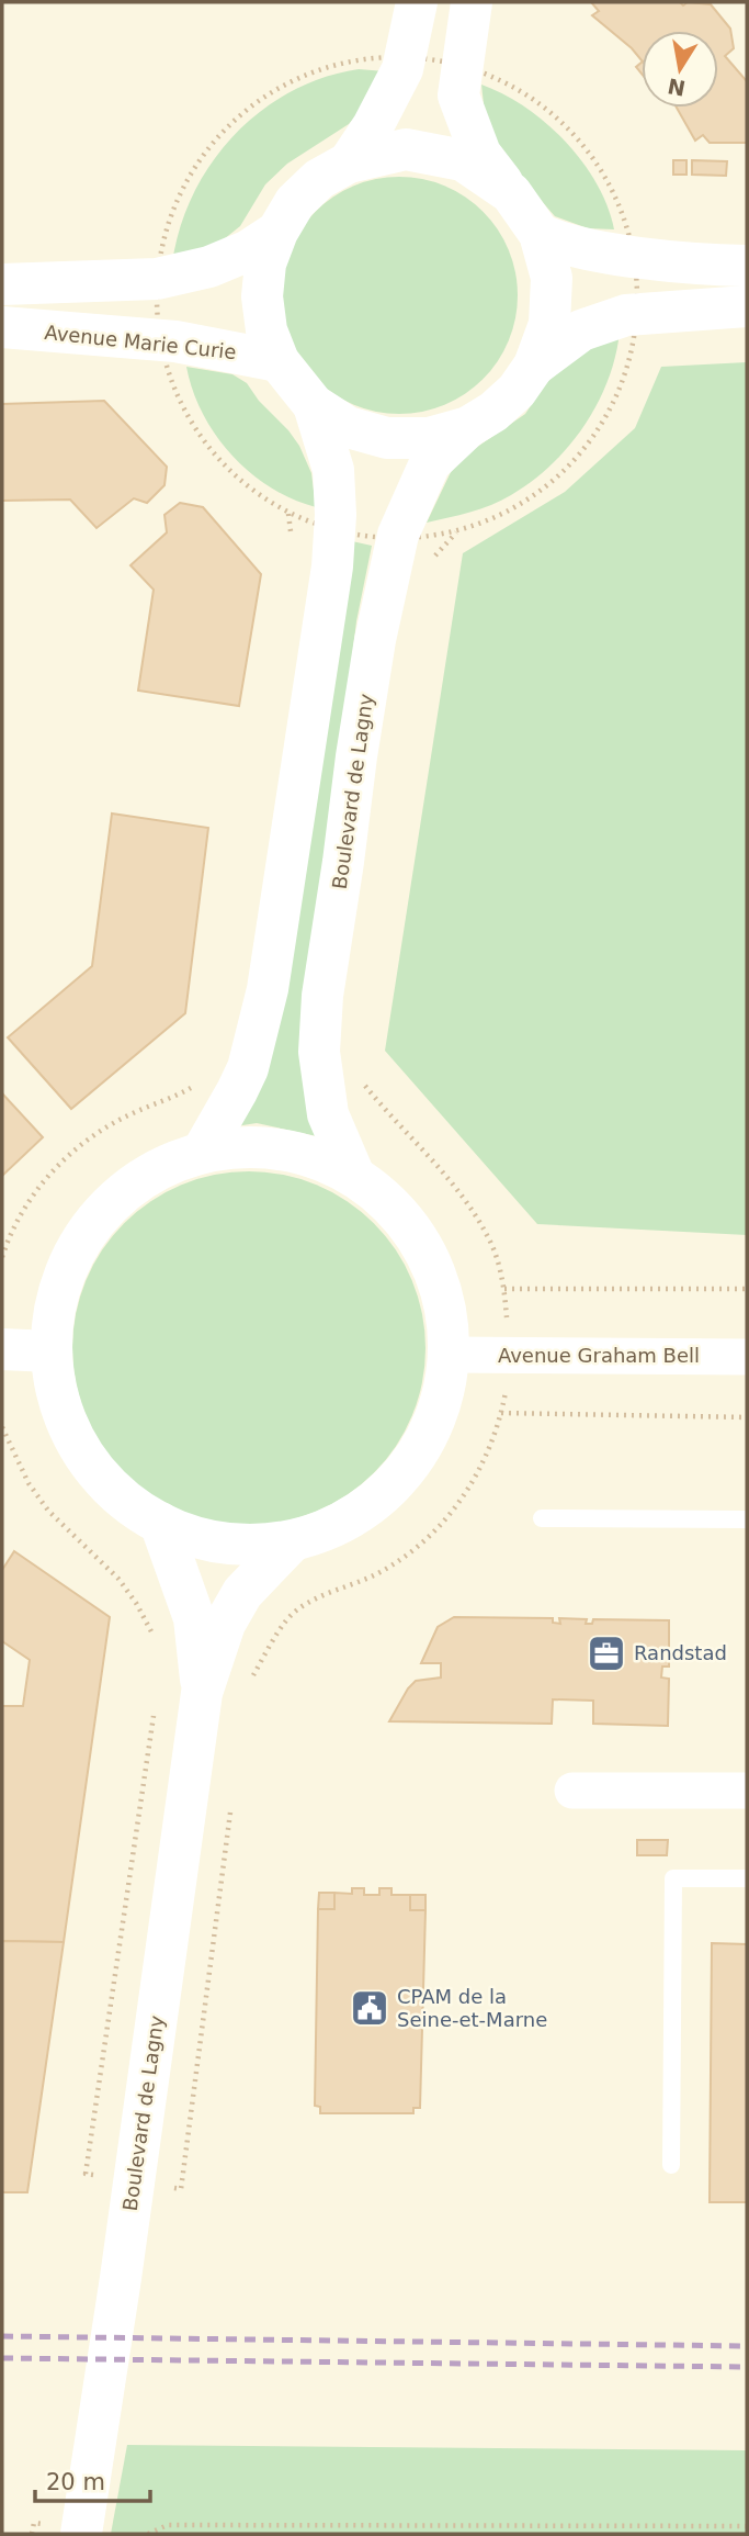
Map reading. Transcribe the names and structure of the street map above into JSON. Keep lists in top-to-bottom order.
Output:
{
  "streets": {
    "main road": ["Avenue Marie Curie", "Boulevard de Lagny"],
    "street": ["Avenue Graham Bell"]
  },
  "places": {
    "office": ["Randstad"],
    "public building": ["CPAM de la Seine-et-Marne"]
  },
  "scale_bar": "20 m",
  "north": "bottom"
}
